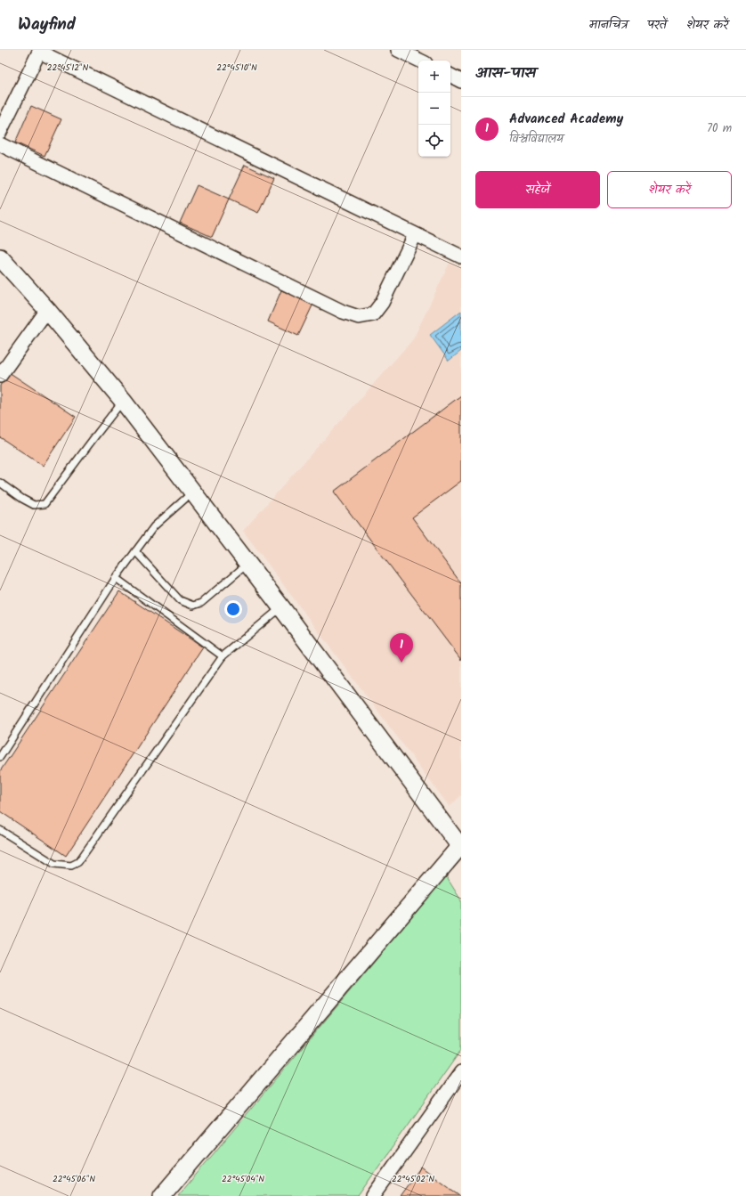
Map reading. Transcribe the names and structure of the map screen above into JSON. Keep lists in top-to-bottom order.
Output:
{
  "page": {
    "header": "Wayfind",
    "nav": ["मानचित्र", "परतें", "शेयर करें"],
    "heading": "आस-पास",
    "map_buttons": ["+", "−"],
    "list": [
      {
        "mark": "1",
        "name": "Advanced Academy",
        "note": "विश्वविद्यालय",
        "value": "70 m"
      }
    ],
    "buttons": ["सहेजें", "शेयर करें"],
    "pins": "1"
  },
  "coordinates": [
    "22°45'12\"N",
    "22°45'10\"N",
    "22°45'06\"N",
    "22°45'04\"N",
    "22°45'02\"N"
  ]
}
